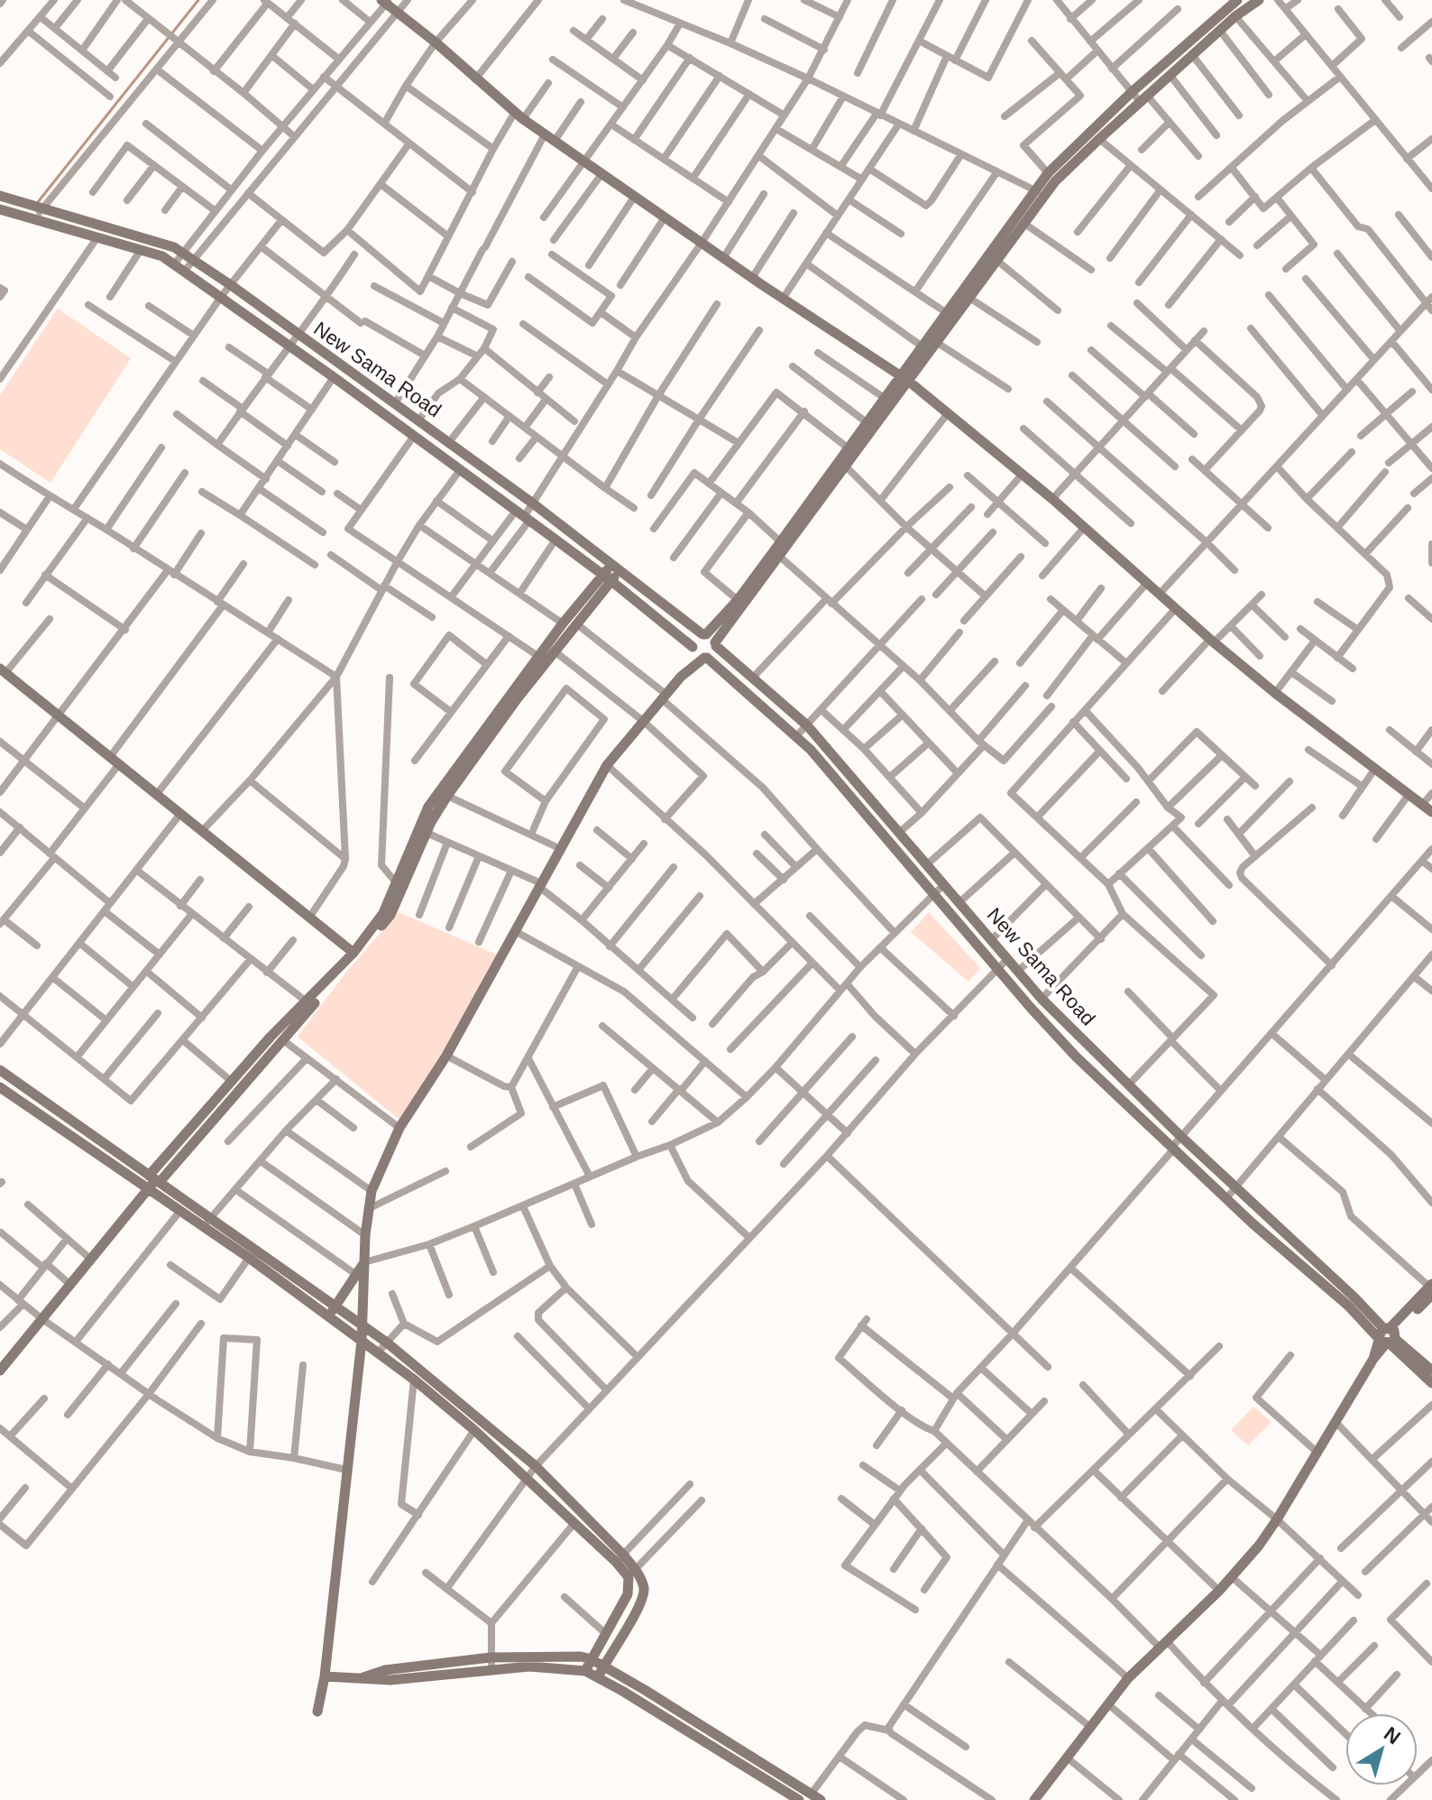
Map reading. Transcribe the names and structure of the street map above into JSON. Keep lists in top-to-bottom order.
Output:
{
  "streets": {
    "street": ["New Sama Road"]
  },
  "north": "top right"
}
